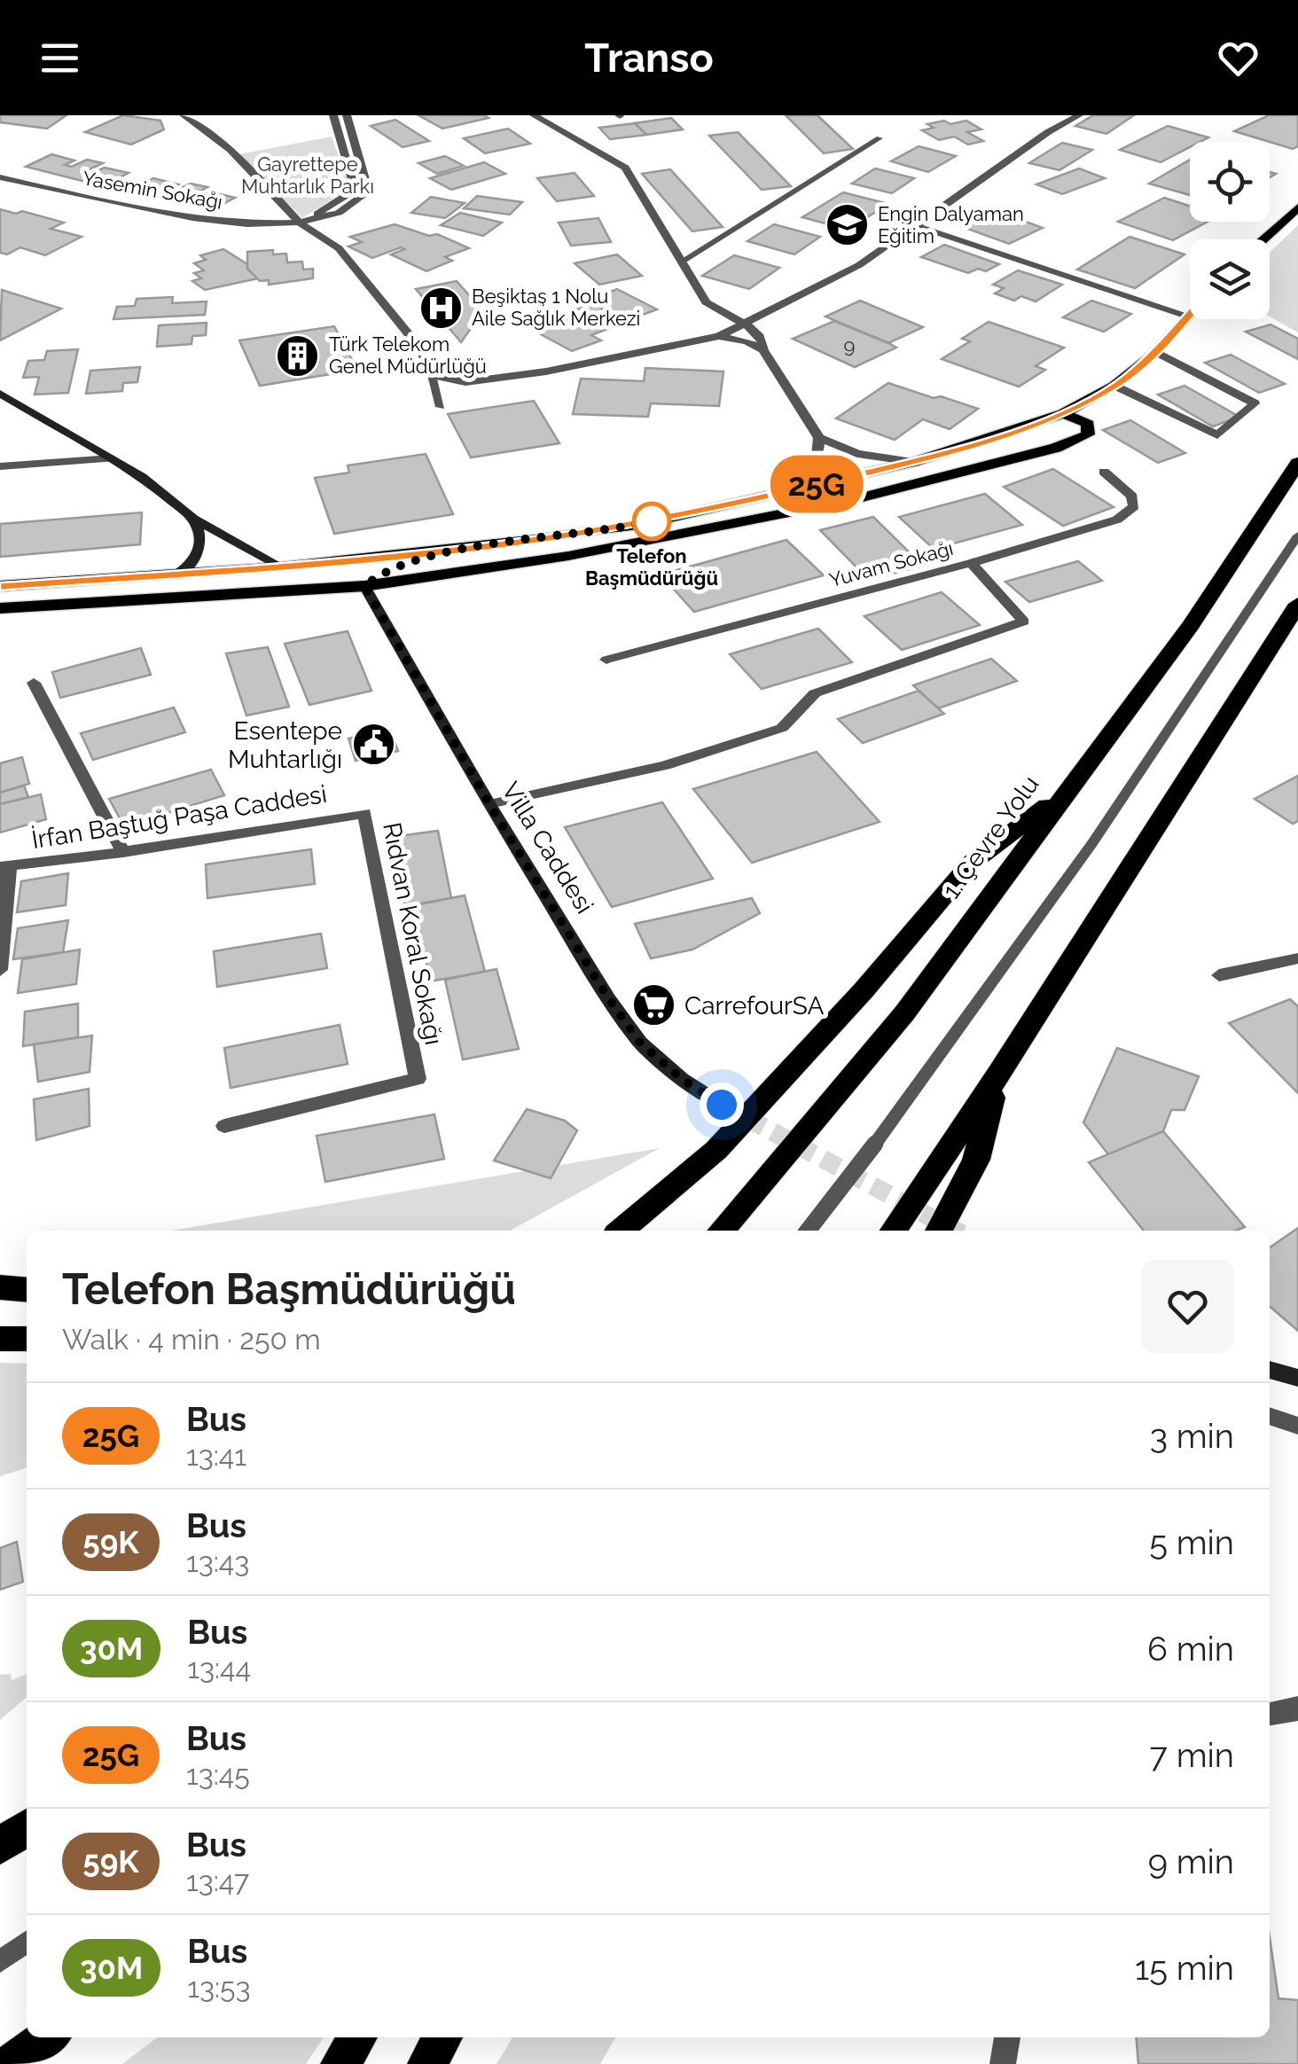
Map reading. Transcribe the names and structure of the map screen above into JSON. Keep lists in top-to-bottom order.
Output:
{
  "streets": {
    "highway": ["1. Çevre Yolu"],
    "main road": ["Villa Caddesi"],
    "street": [
      "Yasemin Sokağı",
      "Yuvam Sokağı",
      "İrfan Baştuğ Paşa Caddesi",
      "Rıdvan Koral Sokağı"
    ]
  },
  "crossings": [
    ["İrfan Baştuğ Paşa Caddesi", "Rıdvan Koral Sokağı"]
  ],
  "parks": ["Gayrettepe Muhtarlık Parkı"],
  "places": {
    "school or university": ["Engin Dalyaman Eğitim"],
    "hospital": ["Beşiktaş 1 Nolu Aile Sağlık Merkezi"],
    "building": ["Türk Telekom Genel Müdürlüğü"],
    "other": ["Telefon Başmüdürüğü"],
    "public building": ["Esentepe Muhtarlığı"],
    "supermarket": ["CarrefourSA"]
  },
  "lines": ["bus line 25G"],
  "house_numbers": ["9"],
  "page": {
    "header": "Transo",
    "on_map": "25G",
    "heading": ["Telefon Başmüdürüğü", "Walk · 4 min · 250 m"],
    "list": [
      {
        "mark": "25G",
        "name": "Bus",
        "note": "13:41",
        "value": "3 min"
      },
      {
        "mark": "59K",
        "name": "Bus",
        "note": "13:43",
        "value": "5 min"
      },
      {
        "mark": "30M",
        "name": "Bus",
        "note": "13:44",
        "value": "6 min"
      },
      {
        "mark": "25G",
        "name": "Bus",
        "note": "13:45",
        "value": "7 min"
      },
      {
        "mark": "59K",
        "name": "Bus",
        "note": "13:47",
        "value": "9 min"
      },
      {
        "mark": "30M",
        "name": "Bus",
        "note": "13:53",
        "value": "15 min"
      }
    ]
  }
}
